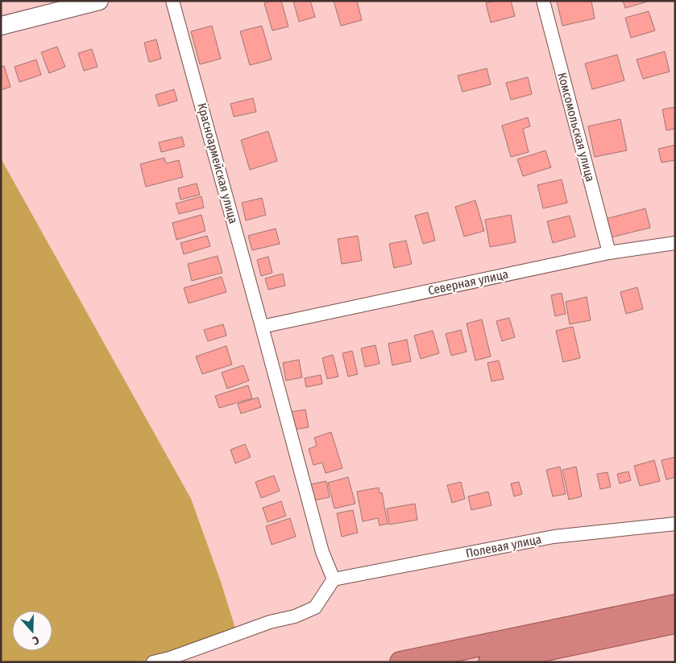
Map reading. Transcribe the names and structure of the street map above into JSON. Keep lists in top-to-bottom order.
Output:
{
  "streets": {
    "street": [
      "Комсомольская улица",
      "Красноармейская улица",
      "Северная улица",
      "Полевая улица"
    ]
  },
  "crossings": [
    ["Комсомольская улица", "Северная улица"],
    ["Красноармейская улица", "Северная улица"],
    ["Красноармейская улица", "Полевая улица"]
  ],
  "north": "bottom"
}
